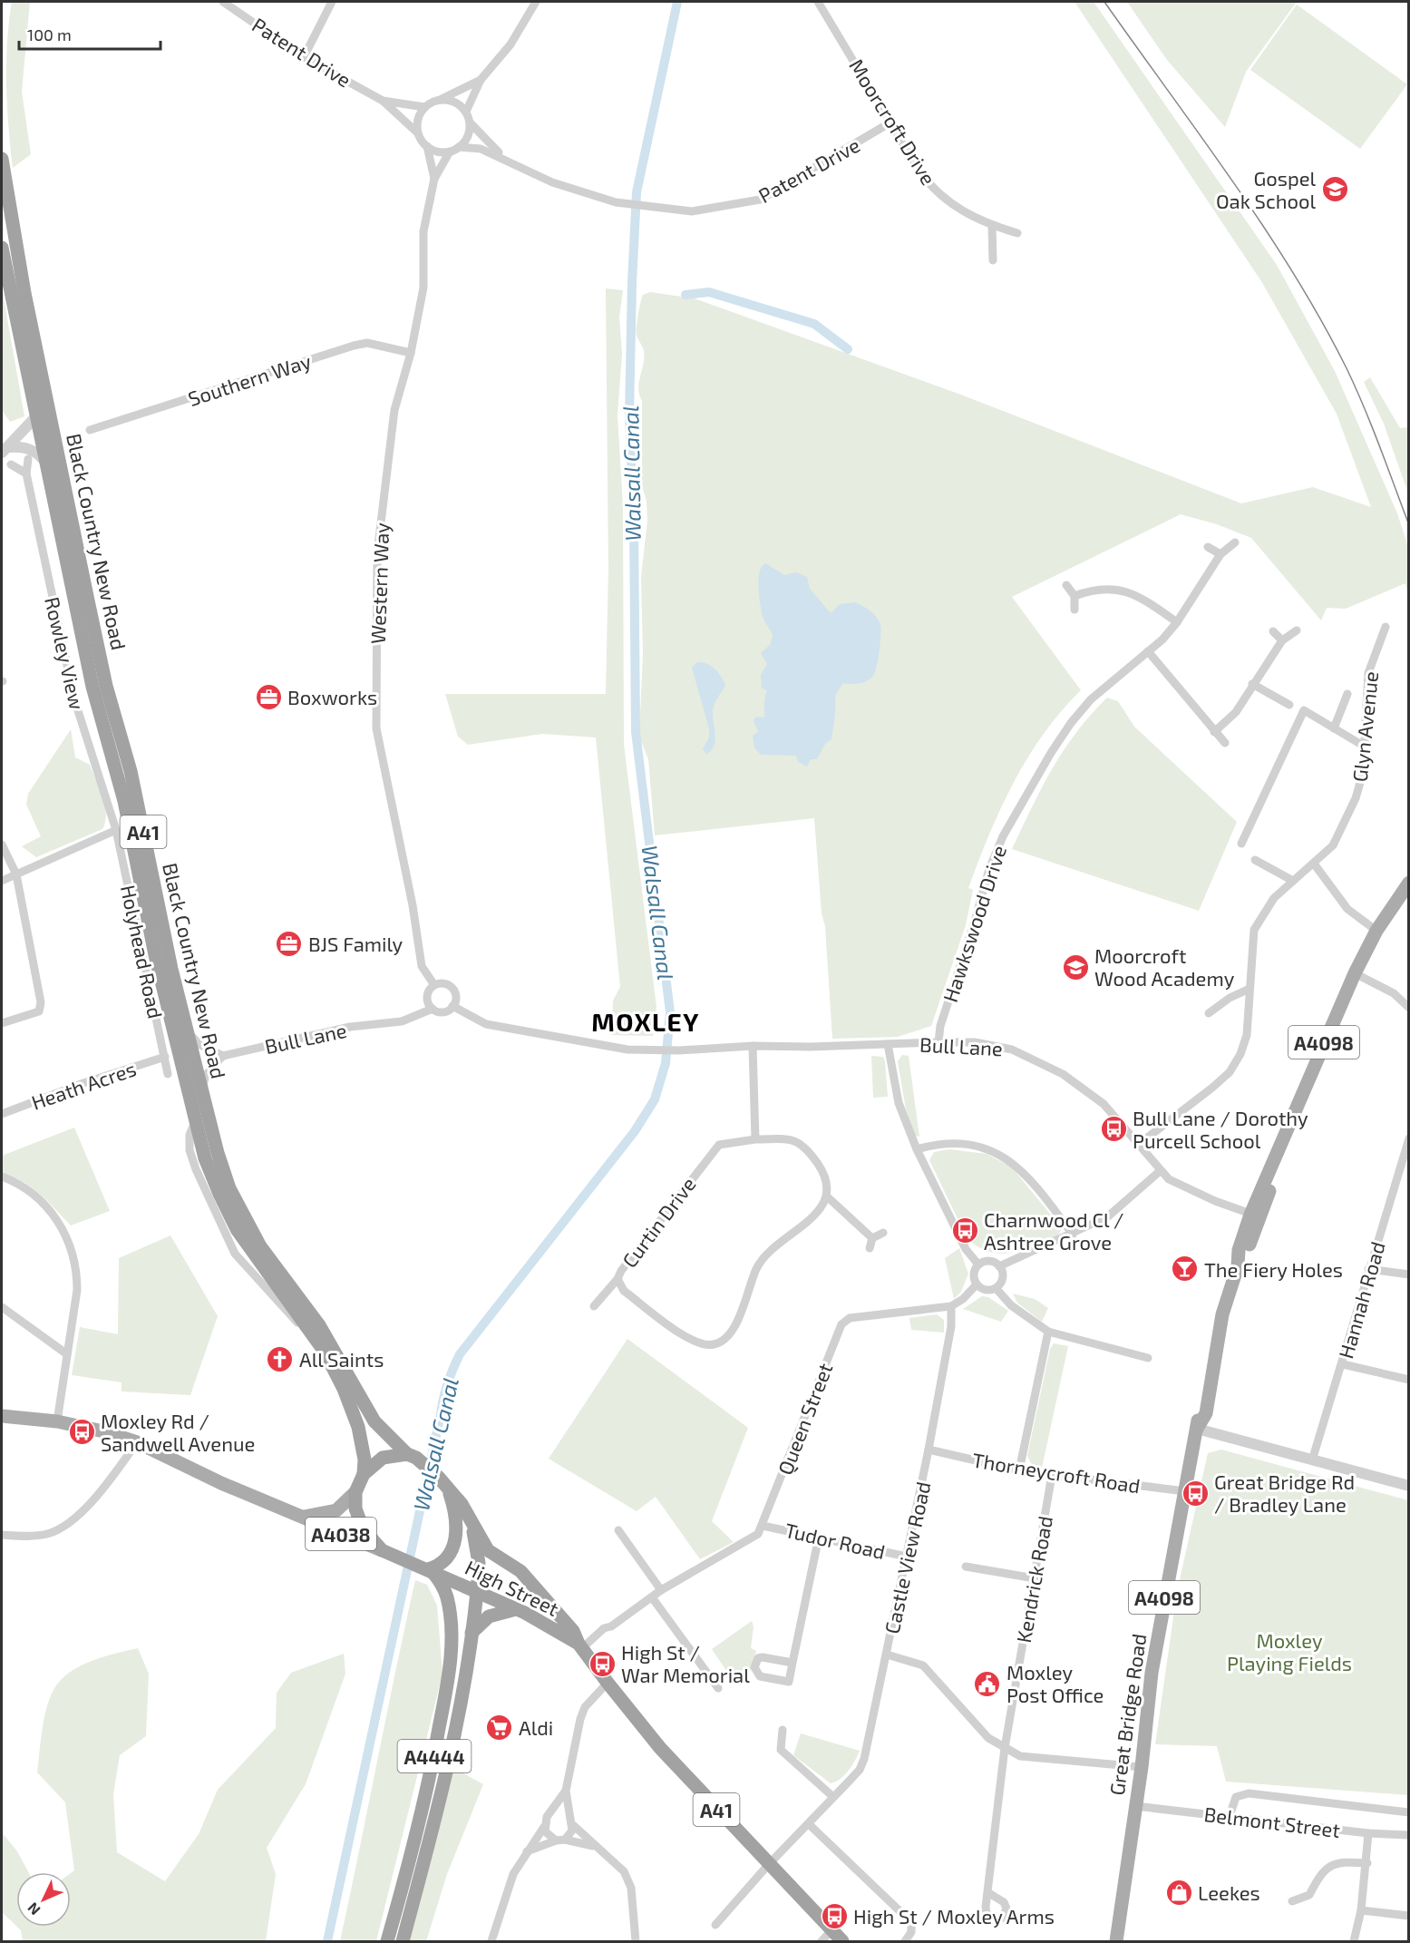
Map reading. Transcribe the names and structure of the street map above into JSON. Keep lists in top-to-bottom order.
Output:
{
  "streets": {
    "highway": [
      "Black Country New Road",
      "A41",
      "High Street",
      "A4444"
    ],
    "main road": ["A4098", "A4038", "Great Bridge Road"],
    "street": [
      "Patent Drive",
      "Moorcroft Drive",
      "Southern Way",
      "Western Way",
      "Rowley View",
      "Glyn Avenue",
      "Hawkswood Drive",
      "Holyhead Road",
      "Bull Lane",
      "Heath Acres",
      "Curtin Drive",
      "Hannah Road",
      "Queen Street",
      "Thorneycroft Road",
      "Tudor Road",
      "Castle View Road",
      "Kendrick Road",
      "Belmont Street"
    ]
  },
  "crossings": [
    ["Patent Drive", "Moorcroft Drive"],
    ["Patent Drive", "Western Way"],
    ["Southern Way", "Western Way"],
    ["Black Country New Road", "A41"],
    ["Black Country New Road", "A4038"],
    ["Black Country New Road", "High Street"],
    ["Black Country New Road", "A4444"],
    ["Western Way", "Bull Lane"],
    ["Rowley View", "Holyhead Road"],
    ["Glyn Avenue", "Bull Lane"],
    ["A41", "A4038"],
    ["A41", "High Street"],
    ["A41", "A4444"],
    ["Hawkswood Drive", "Bull Lane"],
    ["Holyhead Road", "Heath Acres"],
    ["Bull Lane", "Great Bridge Road"],
    ["Queen Street", "Tudor Road"],
    ["Queen Street", "Castle View Road"],
    ["Queen Street", "High Street"],
    ["Thorneycroft Road", "Castle View Road"],
    ["Thorneycroft Road", "Kendrick Road"],
    ["Thorneycroft Road", "Great Bridge Road"],
    ["A4038", "High Street"],
    ["A4038", "A4444"],
    ["Tudor Road", "Castle View Road"],
    ["Castle View Road", "High Street"],
    ["High Street", "A4444"],
    ["Great Bridge Road", "Belmont Street"]
  ],
  "districts": ["MOXLEY"],
  "water": ["Walsall Canal"],
  "parks": ["Moxley Playing Fields"],
  "places": {
    "school or university": ["Gospel Oak School", "Moorcroft Wood Academy"],
    "office": ["Boxworks", "BJS Family"],
    "bus stop": [
      "Bull Lane / Dorothy Purcell School",
      "Charnwood Cl / Ashtree Grove",
      "Moxley Rd / Sandwell Avenue",
      "Great Bridge Rd / Bradley Lane",
      "High St / War Memorial",
      "High St / Moxley Arms"
    ],
    "bar": ["The Fiery Holes"],
    "church": ["All Saints"],
    "public building": ["Moxley Post Office"],
    "supermarket": ["Aldi"],
    "shop": ["Leekes"]
  },
  "scale_bar": "100 m",
  "north": "bottom left"
}
